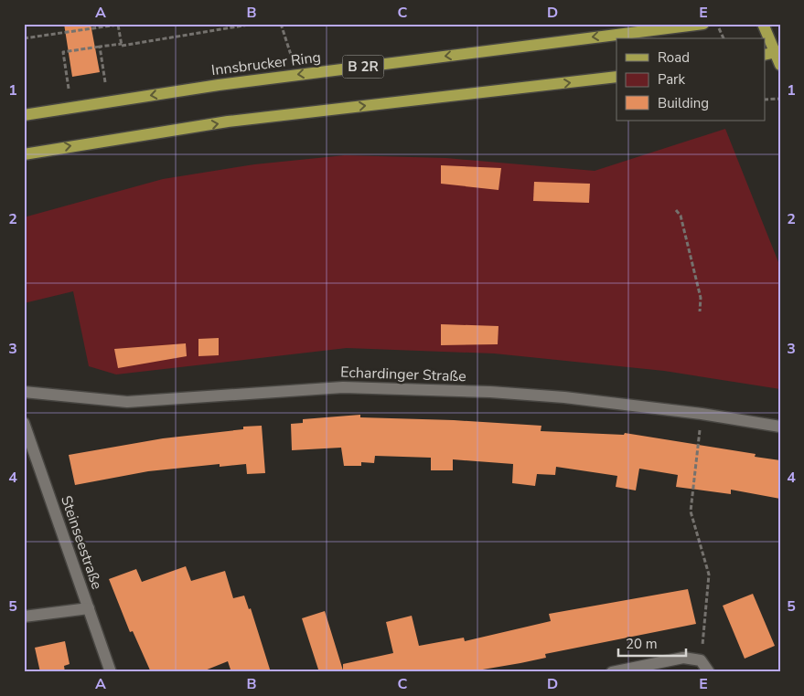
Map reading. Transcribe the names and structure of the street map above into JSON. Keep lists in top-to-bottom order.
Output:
{
  "streets": {
    "main road": ["Innsbrucker Ring", "B 2R"],
    "street": ["Echardinger Straße", "Steinseestraße"]
  },
  "legend": ["Road", "Park", "Building"],
  "scale_bar": "20 m",
  "grid": {
    "columns": [
      "A",
      "B",
      "C",
      "D",
      "E"
    ],
    "rows": [
      "1",
      "2",
      "3",
      "4",
      "5"
    ]
  }
}
